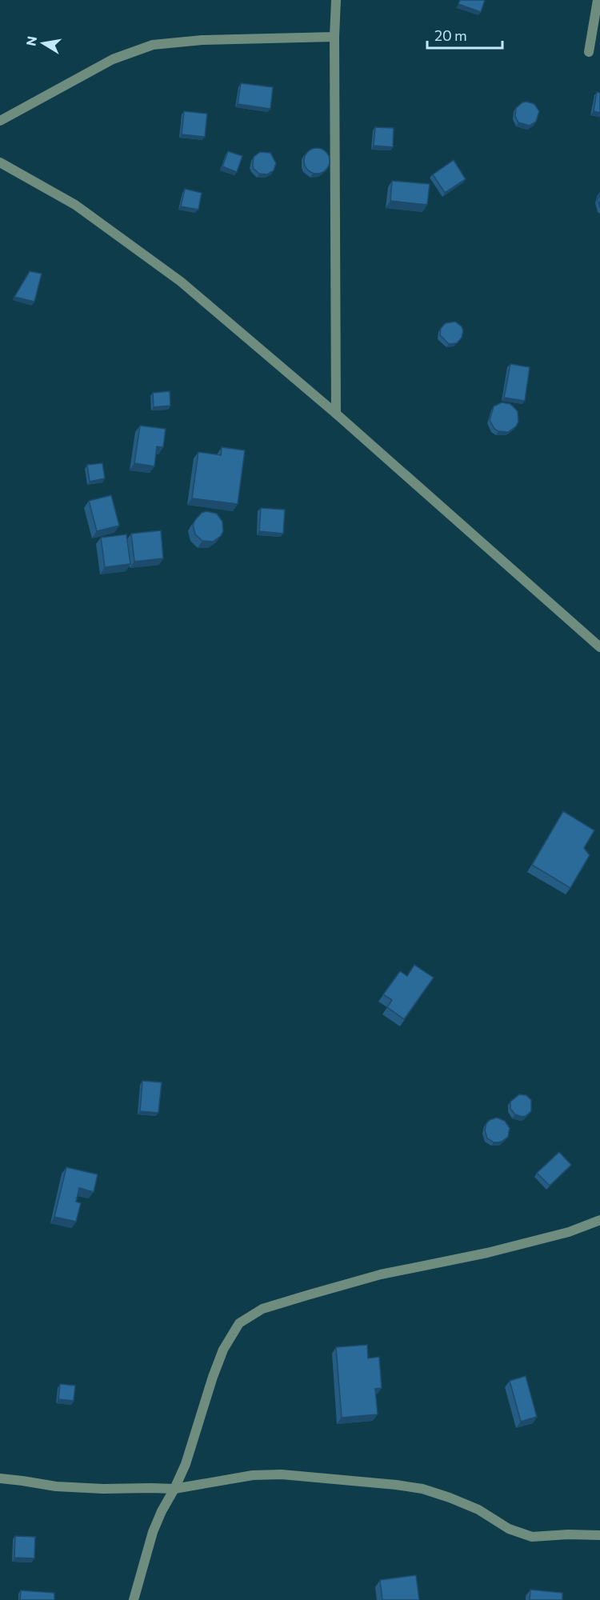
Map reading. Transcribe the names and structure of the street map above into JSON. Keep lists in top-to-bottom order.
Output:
{
  "scale_bar": "20 m",
  "north": "left"
}
